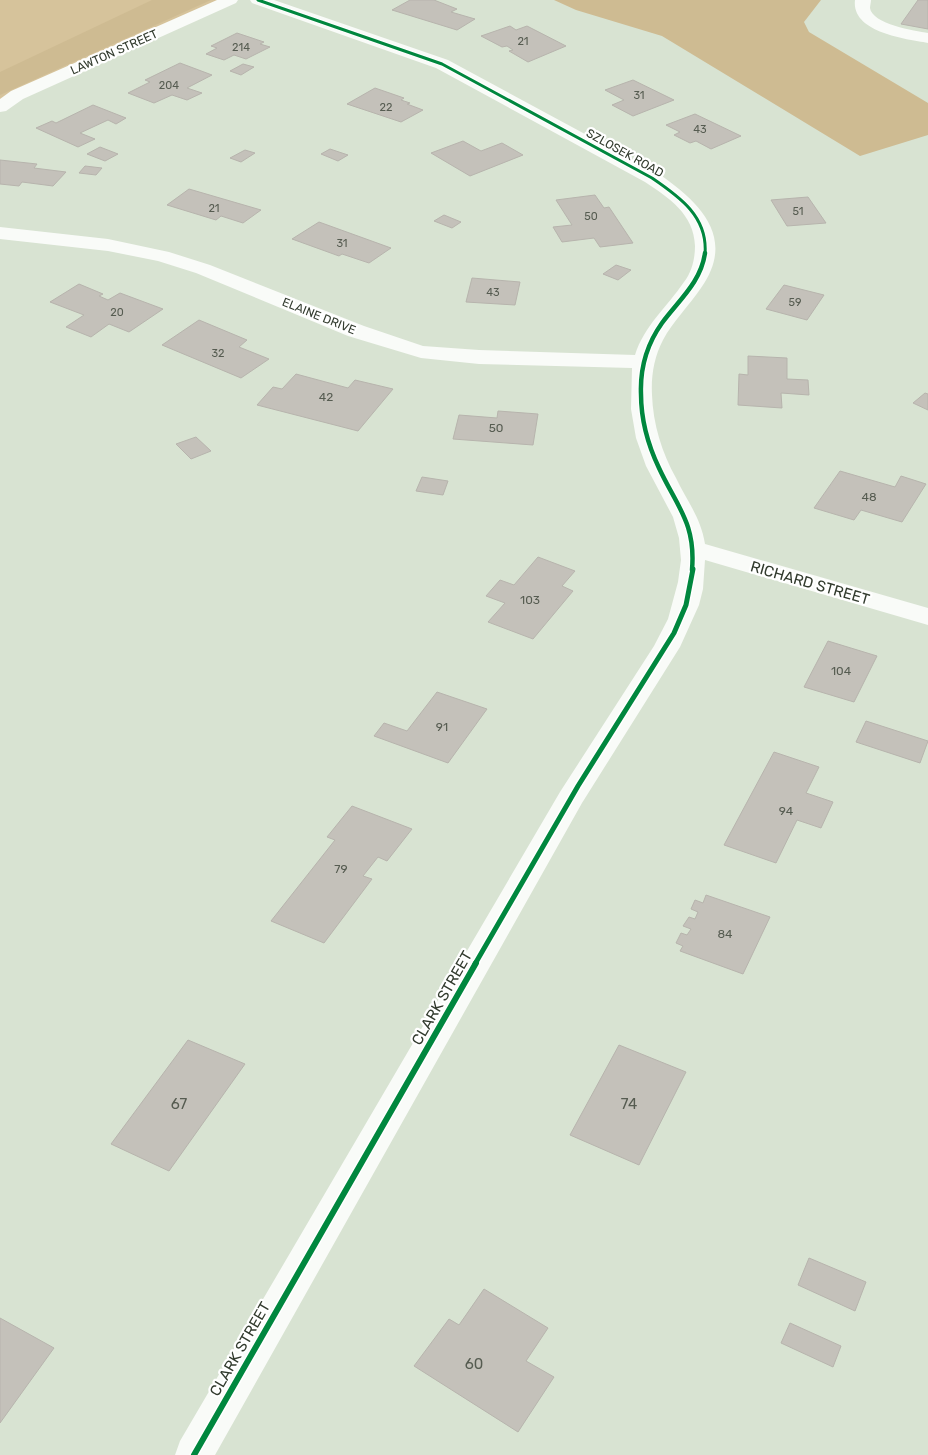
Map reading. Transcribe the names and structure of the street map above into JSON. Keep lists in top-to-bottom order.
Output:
{
  "streets": {
    "street": [
      "LAWTON STREET",
      "SZLOSEK ROAD",
      "ELAINE DRIVE",
      "RICHARD STREET",
      "CLARK STREET"
    ]
  },
  "crossings": [
    ["SZLOSEK ROAD", "ELAINE DRIVE"],
    ["SZLOSEK ROAD", "RICHARD STREET"],
    ["SZLOSEK ROAD", "CLARK STREET"],
    ["RICHARD STREET", "CLARK STREET"]
  ],
  "house_numbers": [
    "21",
    "214",
    "204",
    "31",
    "22",
    "43",
    "21",
    "51",
    "50",
    "31",
    "43",
    "59",
    "20",
    "32",
    "42",
    "50",
    "48",
    "103",
    "104",
    "91",
    "94",
    "79",
    "84",
    "67",
    "74",
    "60"
  ]
}
